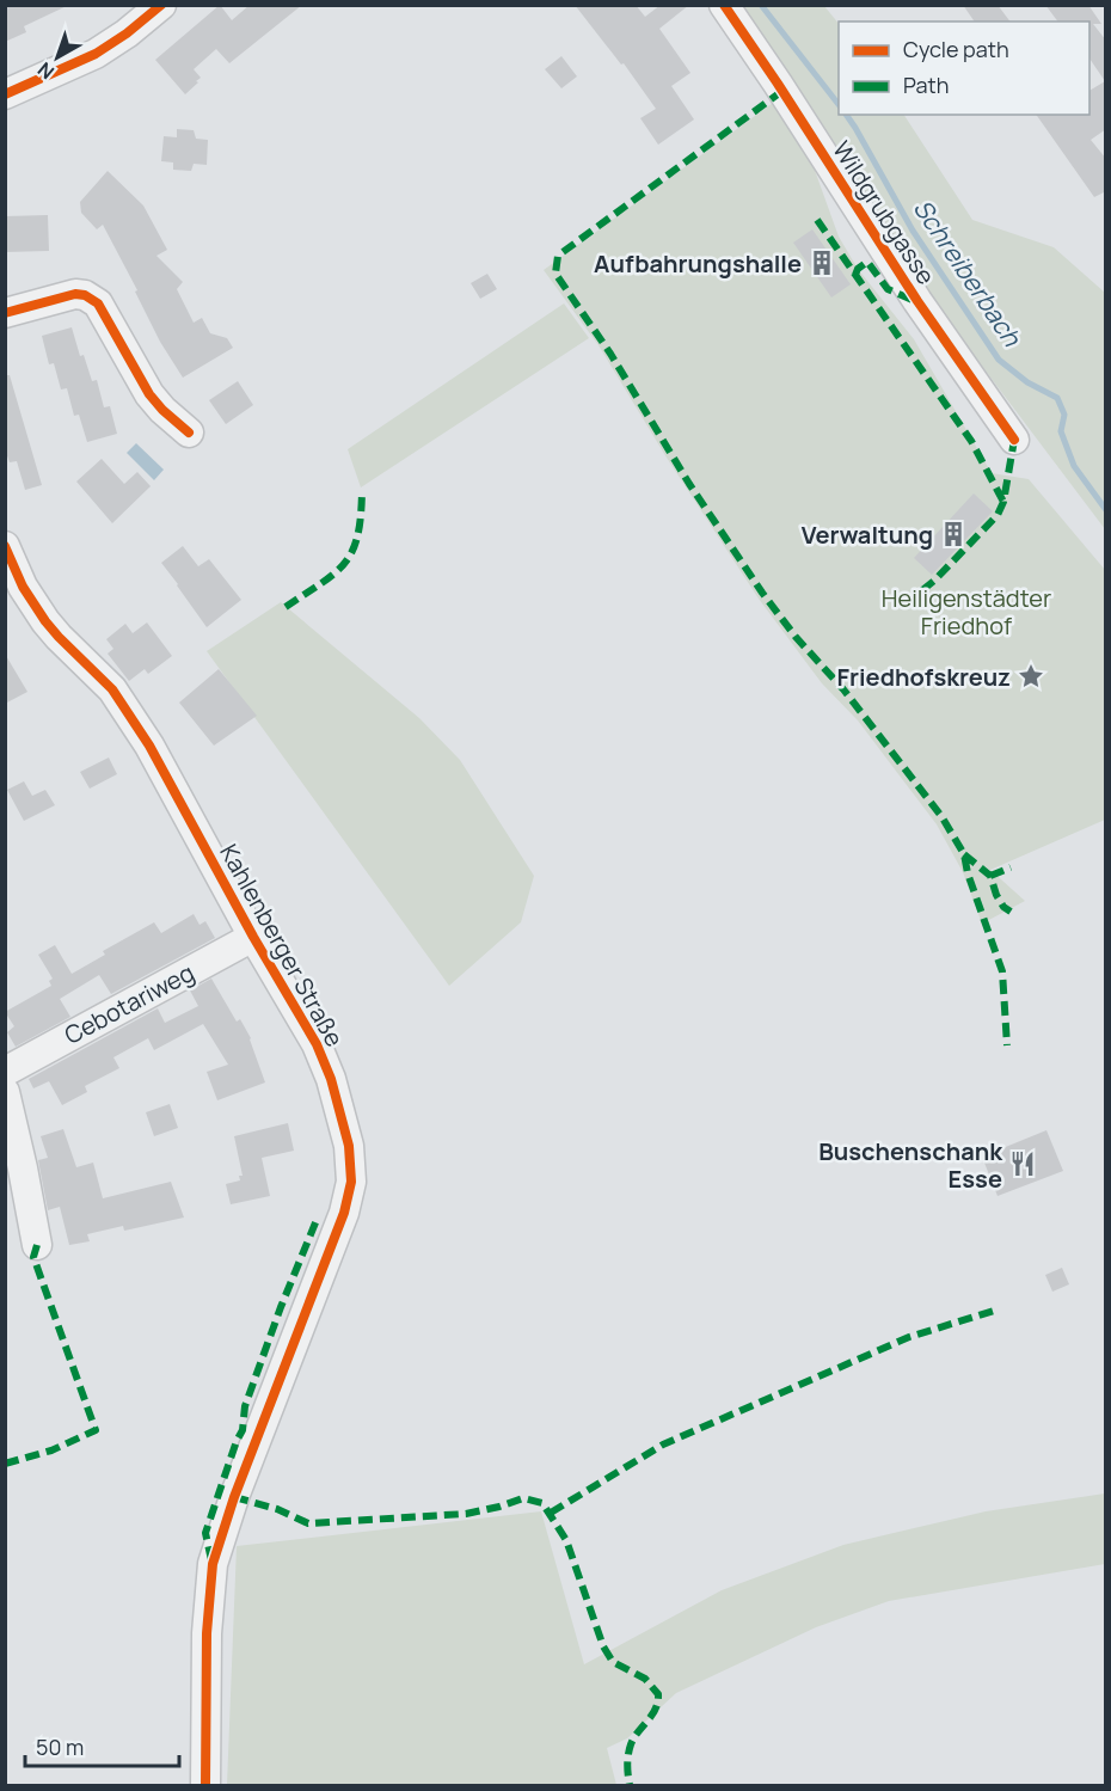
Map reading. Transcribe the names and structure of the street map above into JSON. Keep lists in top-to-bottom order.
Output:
{
  "streets": {
    "street": ["Wildgrubgasse", "Kahlenberger Straße", "Cebotariweg"]
  },
  "crossings": [
    ["Kahlenberger Straße", "Cebotariweg"]
  ],
  "water": ["Schreiberbach"],
  "parks": ["Heiligenstädter Friedhof"],
  "places": {
    "building": ["Aufbahrungshalle", "Verwaltung"],
    "place": ["Friedhofskreuz"],
    "restaurant": ["Buschenschank Esse"]
  },
  "legend": ["Cycle path", "Path"],
  "scale_bar": "50 m",
  "north": "bottom left"
}
